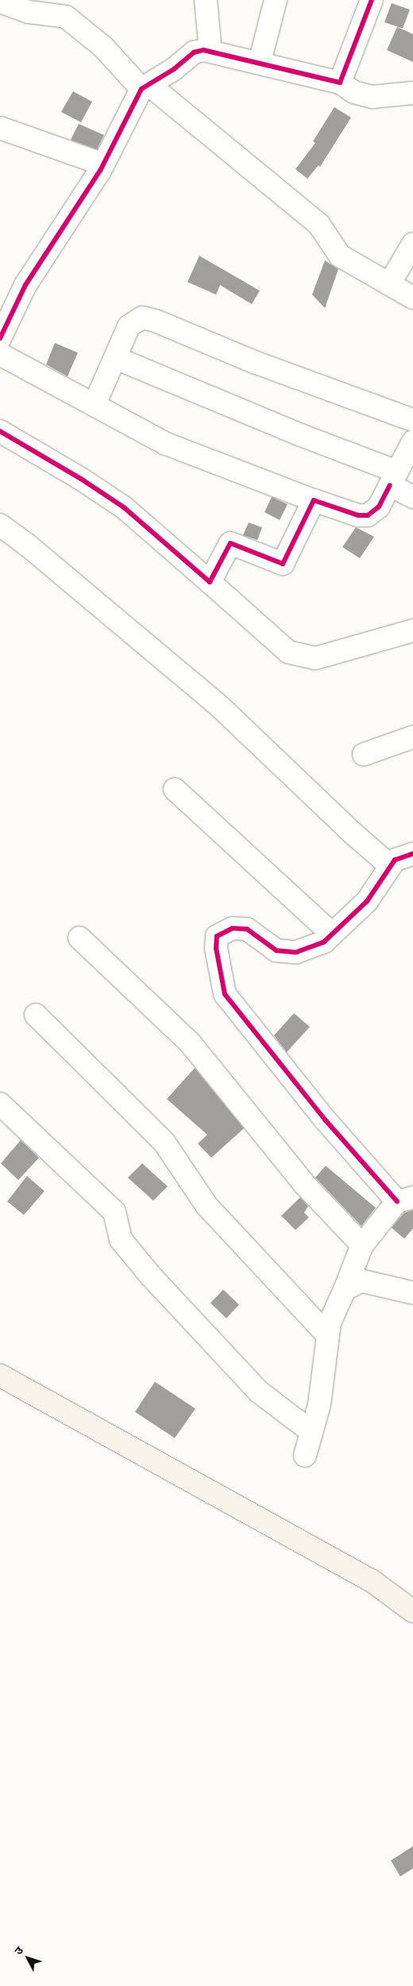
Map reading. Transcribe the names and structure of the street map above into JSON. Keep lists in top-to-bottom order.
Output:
{
  "north": "top left"
}
